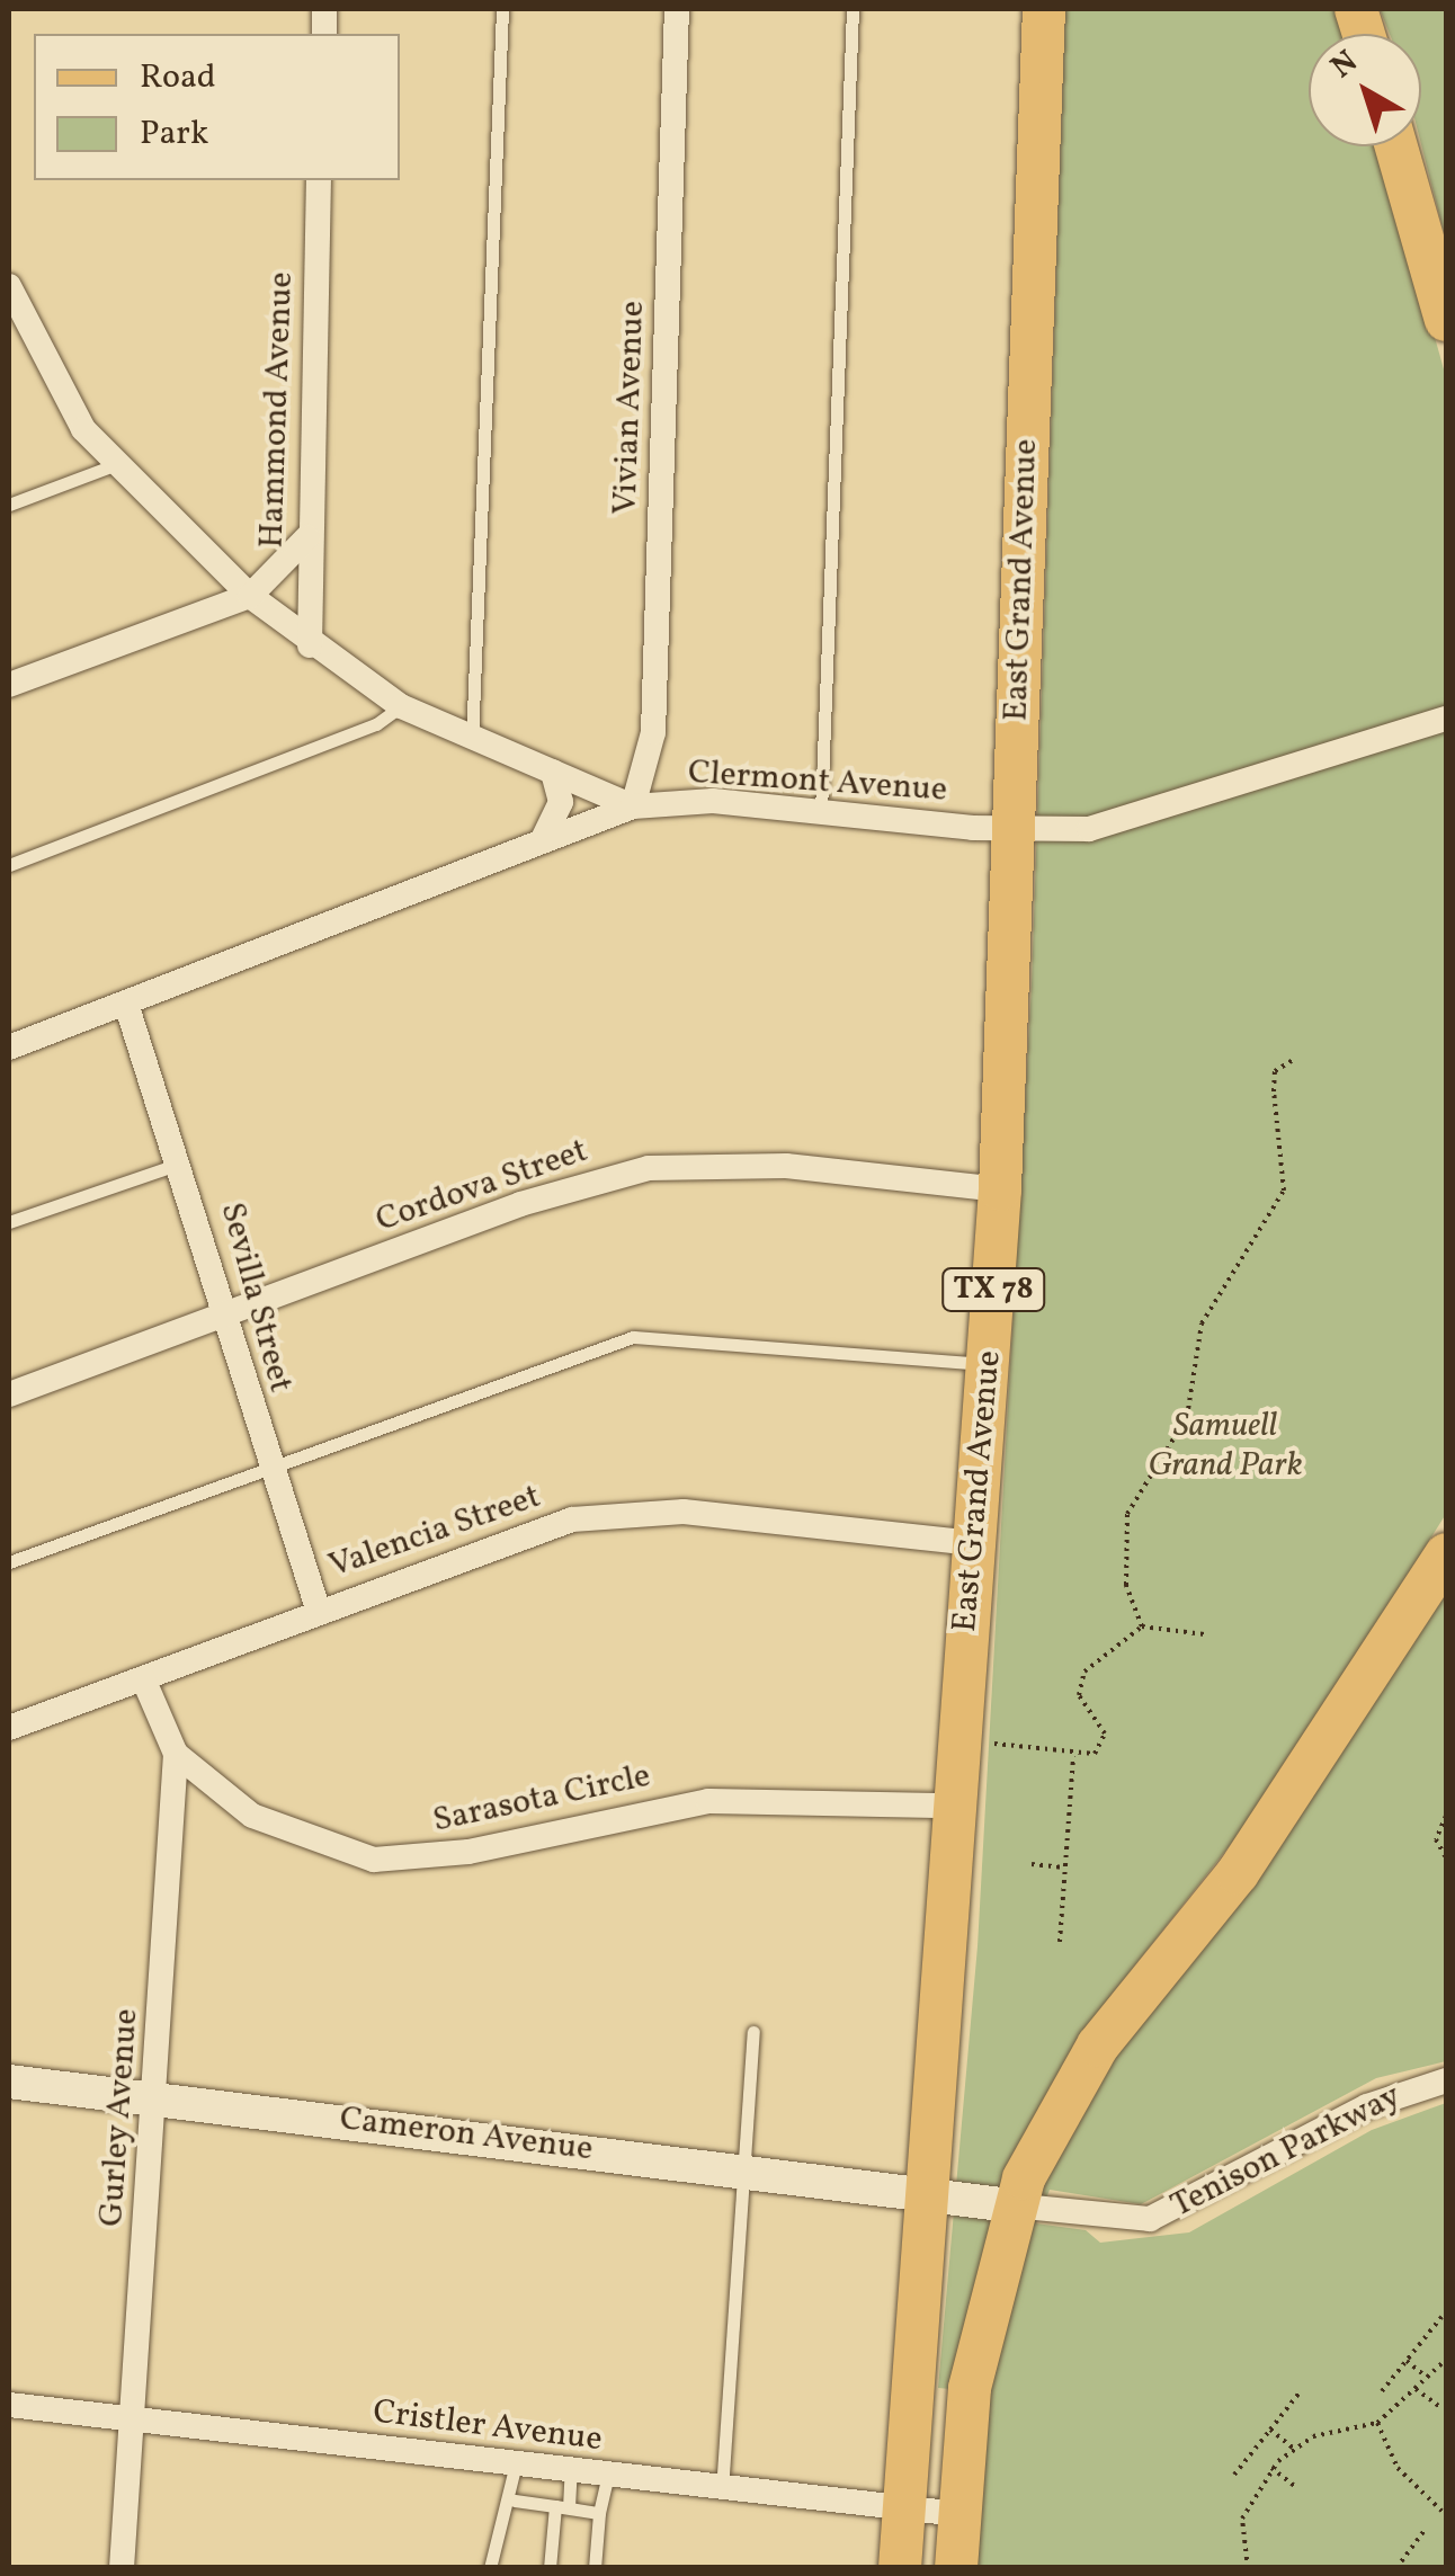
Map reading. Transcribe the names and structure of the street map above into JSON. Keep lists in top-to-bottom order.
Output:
{
  "streets": {
    "main road": ["East Grand Avenue", "TX 78"],
    "street": [
      "Vivian Avenue",
      "Hammond Avenue",
      "Clermont Avenue",
      "Cordova Street",
      "Sevilla Street",
      "Valencia Street",
      "Sarasota Circle",
      "Gurley Avenue",
      "Cameron Avenue",
      "Tenison Parkway",
      "Cristler Avenue"
    ]
  },
  "crossings": [
    ["Vivian Avenue", "Clermont Avenue"],
    ["East Grand Avenue", "Clermont Avenue"],
    ["East Grand Avenue", "Cordova Street"],
    ["East Grand Avenue", "Valencia Street"],
    ["East Grand Avenue", "Sarasota Circle"],
    ["East Grand Avenue", "Cameron Avenue"],
    ["East Grand Avenue", "Tenison Parkway"],
    ["East Grand Avenue", "Cristler Avenue"],
    ["Clermont Avenue", "Sevilla Street"],
    ["Cordova Street", "Sevilla Street"],
    ["Sevilla Street", "Valencia Street"],
    ["Valencia Street", "Gurley Avenue"],
    ["Sarasota Circle", "Gurley Avenue"],
    ["Gurley Avenue", "Cameron Avenue"],
    ["Gurley Avenue", "Cristler Avenue"],
    ["Cameron Avenue", "Tenison Parkway"]
  ],
  "parks": ["Samuell Grand Park"],
  "legend": ["Road", "Park"],
  "north": "top left"
}
